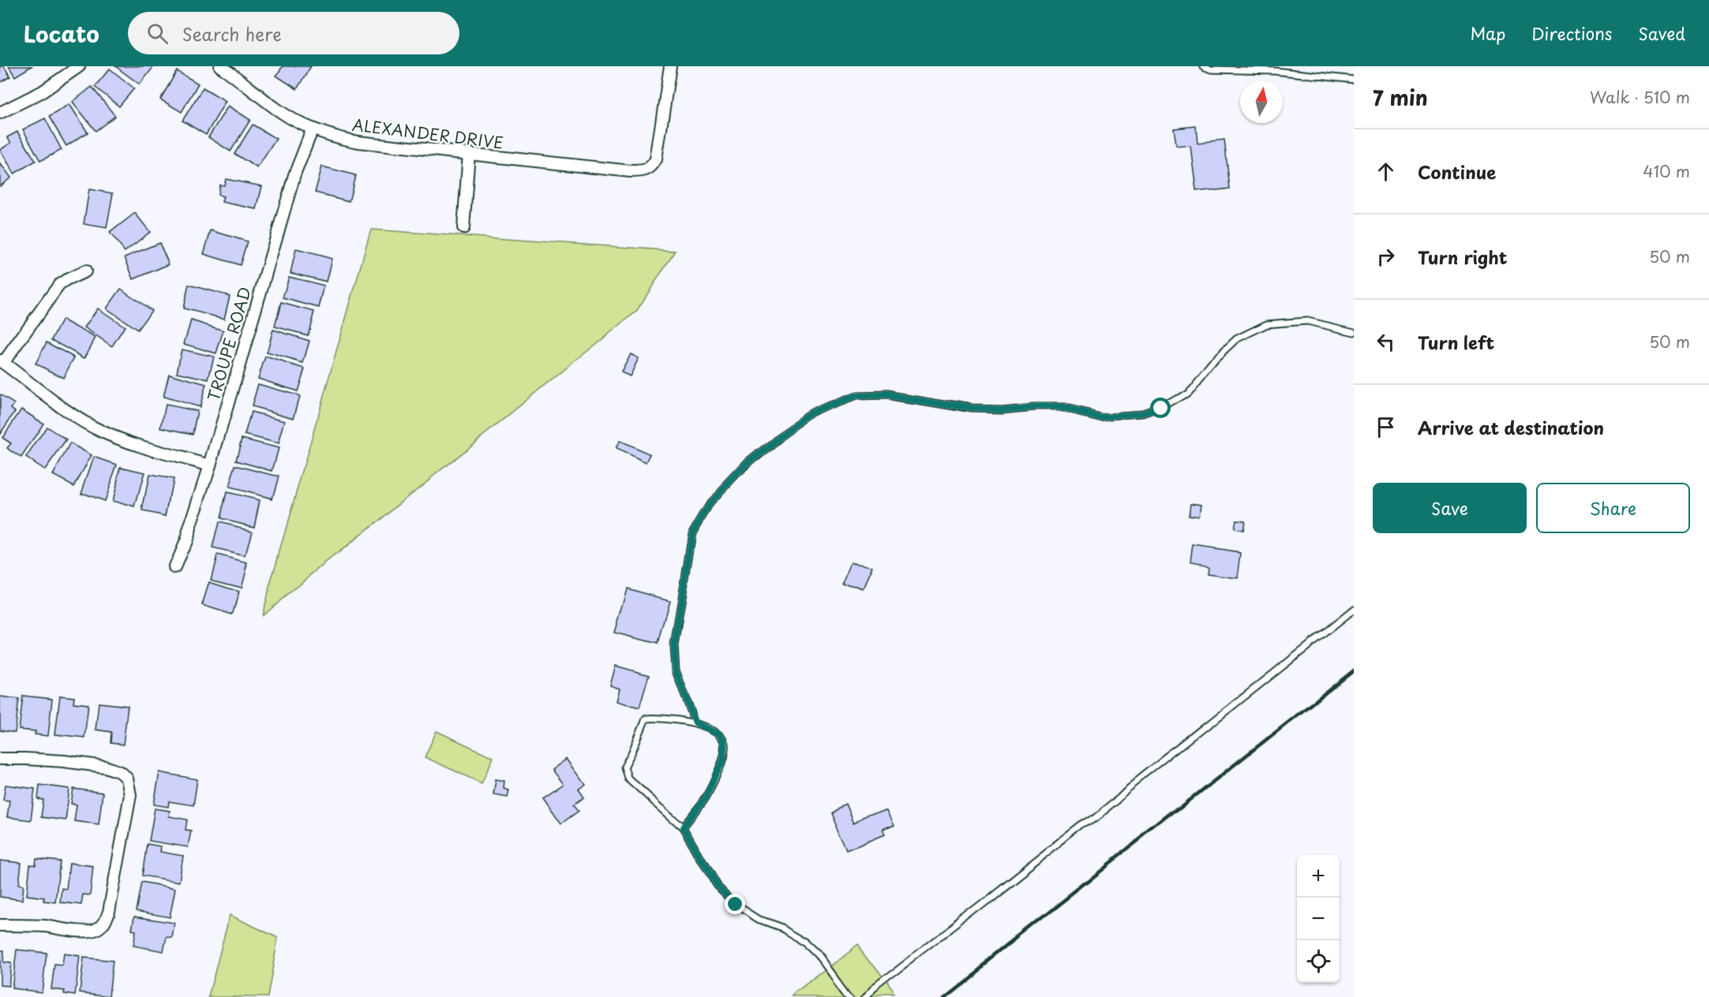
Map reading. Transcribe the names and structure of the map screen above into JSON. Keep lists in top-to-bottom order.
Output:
{
  "streets": {
    "street": ["ALEXANDER DRIVE", "TROUPE ROAD"]
  },
  "crossings": [
    ["ALEXANDER DRIVE", "TROUPE ROAD"]
  ],
  "north": "top",
  "page": {
    "header": "Locato",
    "search": "Search here",
    "nav": ["Map", "Directions", "Saved"],
    "heading": ["7 min", "Walk · 510 m"],
    "list": [
      ["Continue", "410 m"],
      ["Turn right", "50 m"],
      ["Turn left", "50 m"],
      "Arrive at destination"
    ],
    "buttons": ["Save", "Share"],
    "map_buttons": ["+", "−"]
  }
}
